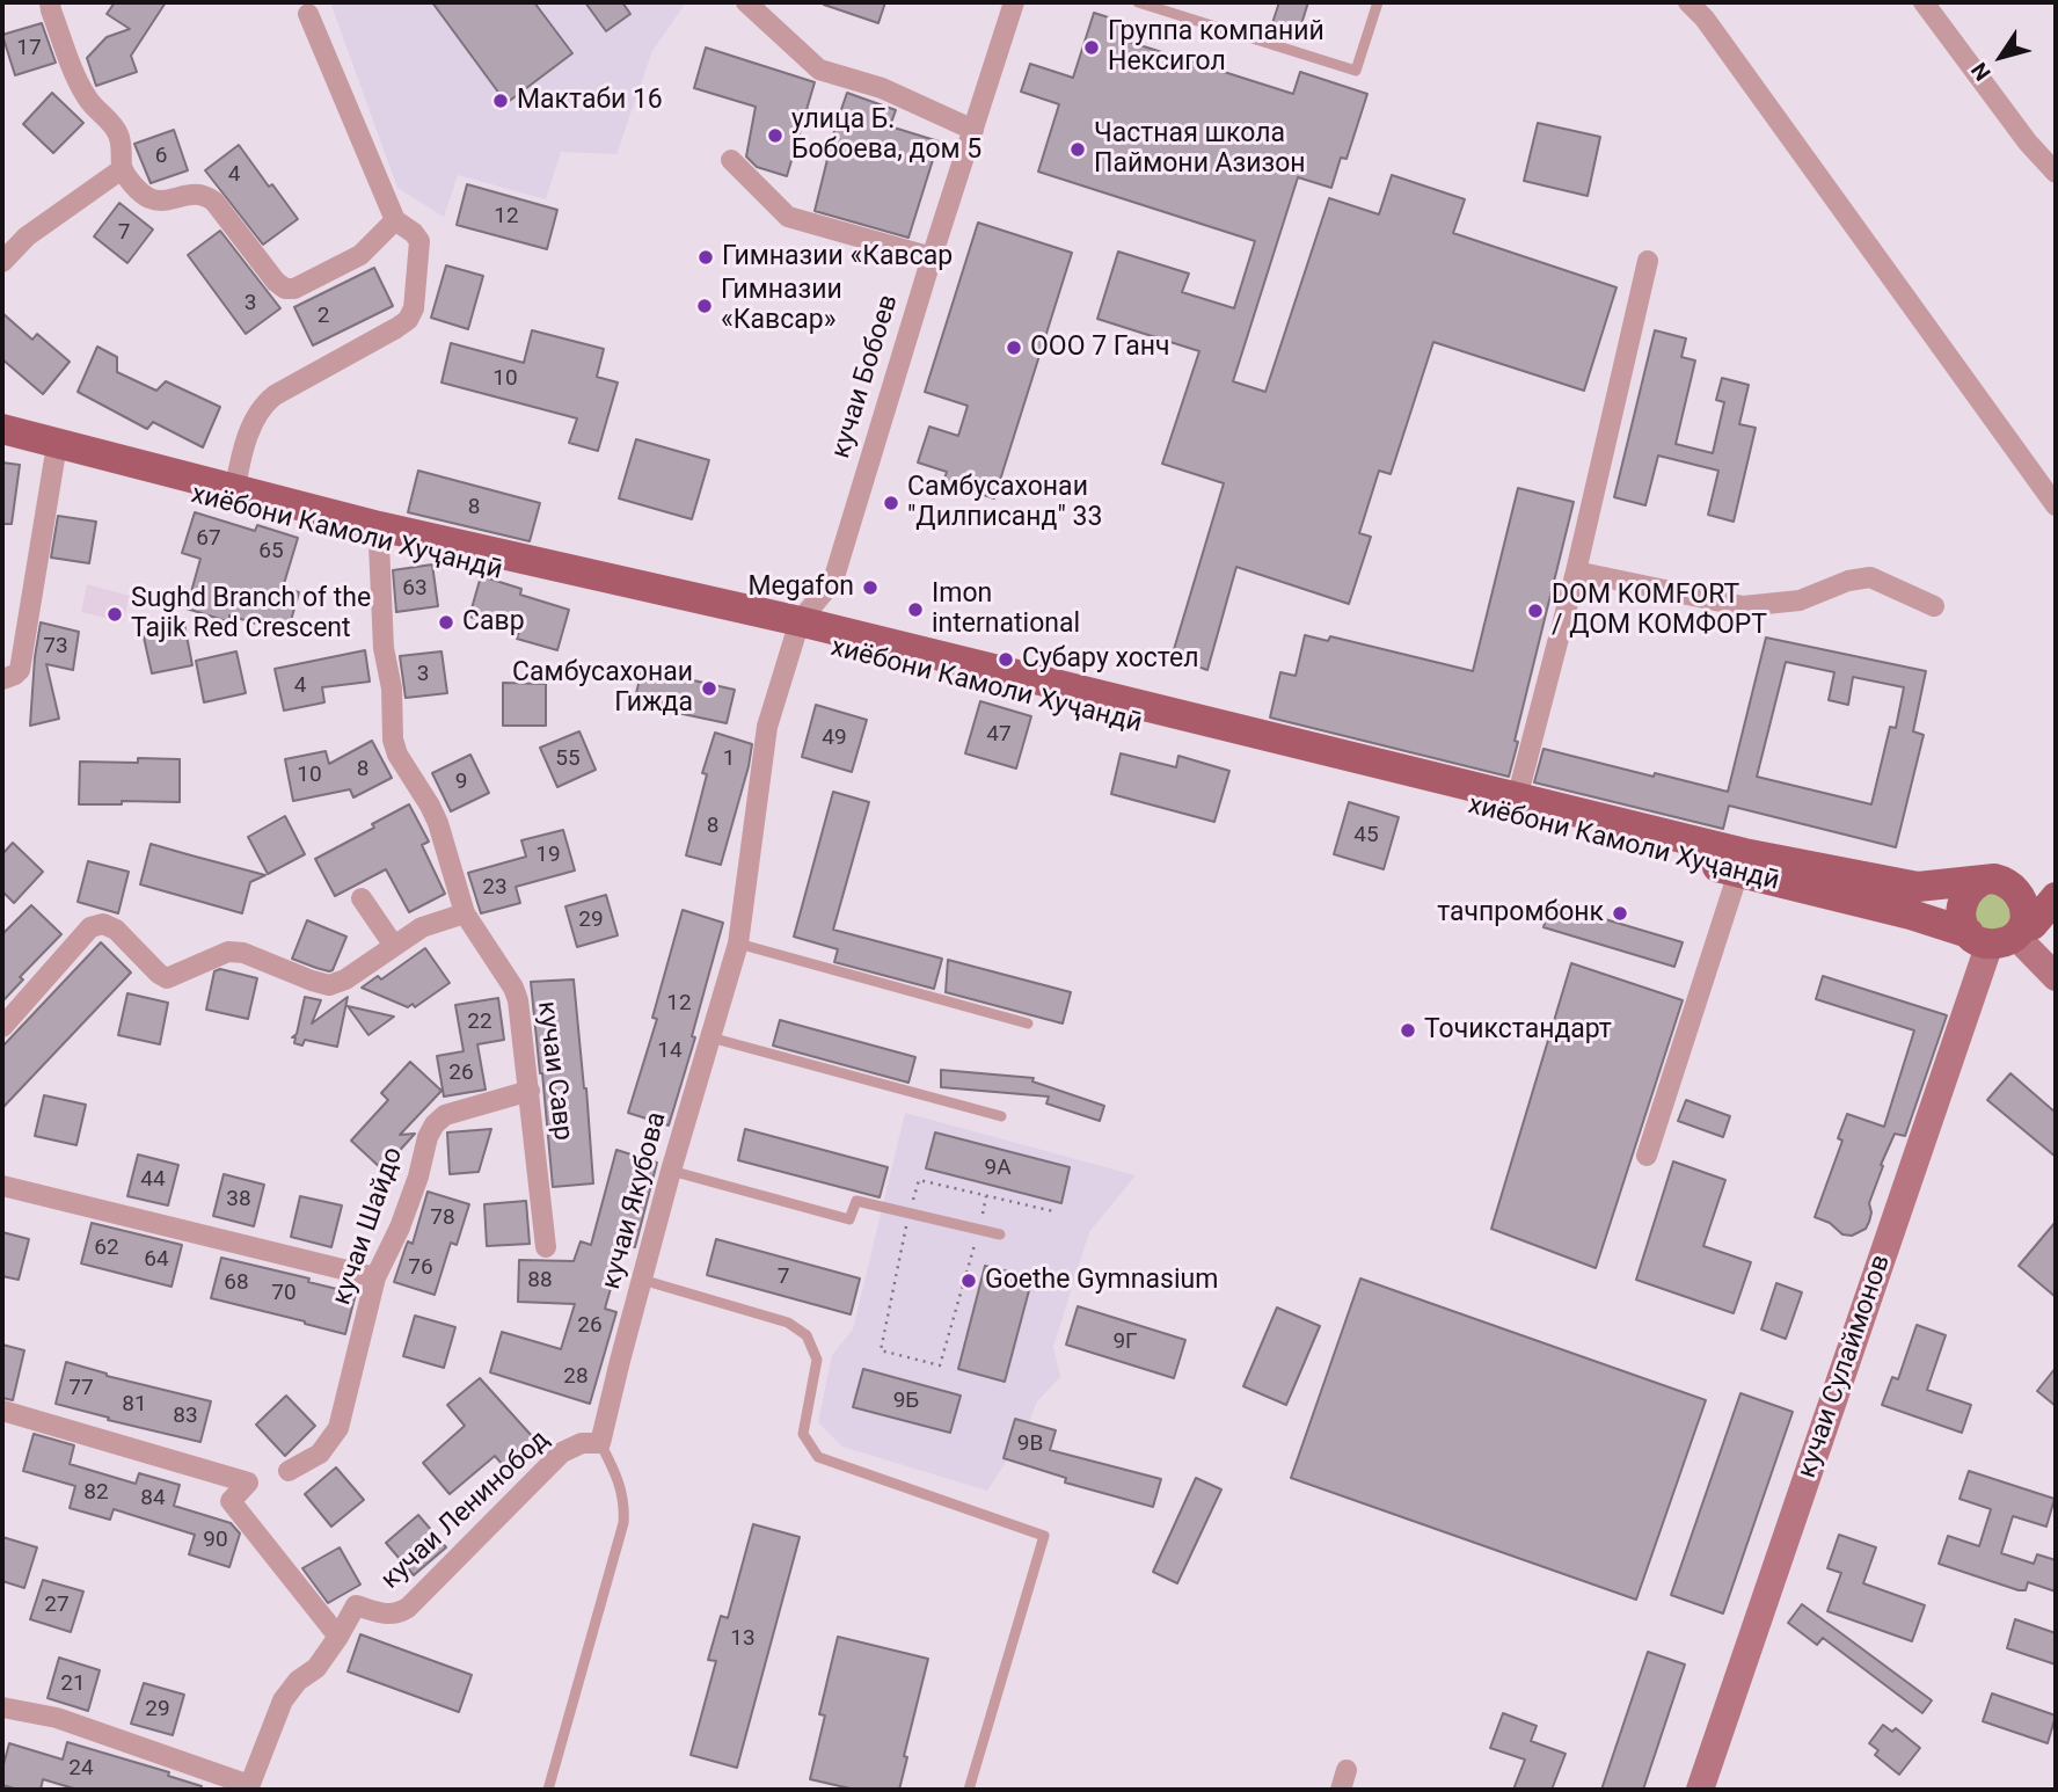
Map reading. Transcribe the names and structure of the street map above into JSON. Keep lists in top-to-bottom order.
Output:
{
  "streets": {
    "main road": ["хиёбони Камоли Хуҷандӣ", "кучаи Сулаймонов"],
    "street": [
      "кучаи Бобоев",
      "кучаи Савр",
      "кучаи Якубова",
      "кучаи Шайдо",
      "кучаи Ленинобод"
    ]
  },
  "crossings": [
    ["кучаи Бобоев", "хиёбони Камоли Хуҷандӣ"],
    ["кучаи Бобоев", "кучаи Якубова"],
    ["хиёбони Камоли Хуҷандӣ", "кучаи Савр"],
    ["хиёбони Камоли Хуҷандӣ", "кучаи Якубова"],
    ["хиёбони Камоли Хуҷандӣ", "кучаи Сулаймонов"],
    ["кучаи Савр", "кучаи Шайдо"],
    ["кучаи Якубова", "кучаи Ленинобод"]
  ],
  "places": [
    "Группа компаний Нексигол",
    "Мактаби 16",
    "улица Б. Бобоева, дом 5",
    "Частная школа Паймони Азизон",
    "Гимназии «Кавсар",
    "Гимназии «Кавсар»",
    "ООО 7 Ганч",
    "Самбусахонаи \"Дилписанд\" 33",
    "Megafon",
    "Imon international",
    "DOM KOMFORT / ДОМ КОМФОРТ",
    "Sughd Branch of the Tajik Red Crescent",
    "Савр",
    "Субару хостел",
    "Самбусахонаи Гижда",
    "тачпромбонк",
    "Точикстандарт",
    "Goethe Gymnasium"
  ],
  "house_numbers": [
    "17",
    "6",
    "4",
    "12",
    "7",
    "3",
    "2",
    "10",
    "8",
    "67",
    "65",
    "63",
    "73",
    "3",
    "4",
    "47",
    "49",
    "55",
    "1",
    "8",
    "10",
    "9",
    "8",
    "45",
    "19",
    "23",
    "29",
    "12",
    "22",
    "14",
    "26",
    "9А",
    "44",
    "38",
    "78",
    "62",
    "64",
    "76",
    "7",
    "88",
    "68",
    "70",
    "26",
    "9Г",
    "28",
    "77",
    "9Б",
    "81",
    "83",
    "9В",
    "82",
    "84",
    "90",
    "27",
    "13",
    "21",
    "29",
    "24"
  ],
  "north": "bottom left"
}
